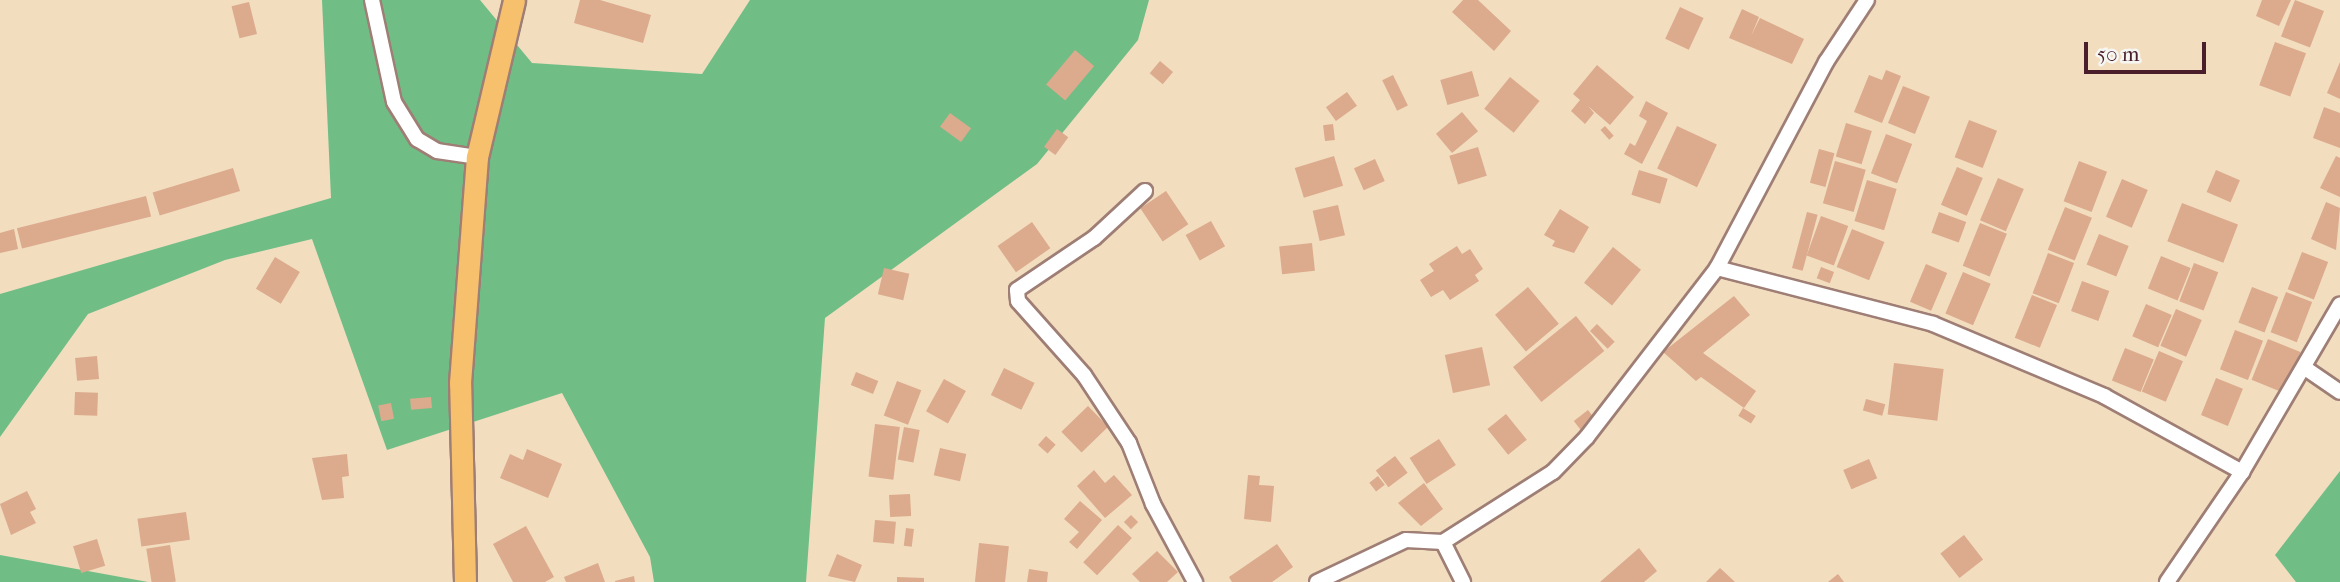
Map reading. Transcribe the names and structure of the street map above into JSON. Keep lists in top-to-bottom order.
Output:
{
  "scale_bar": "50 m"
}
